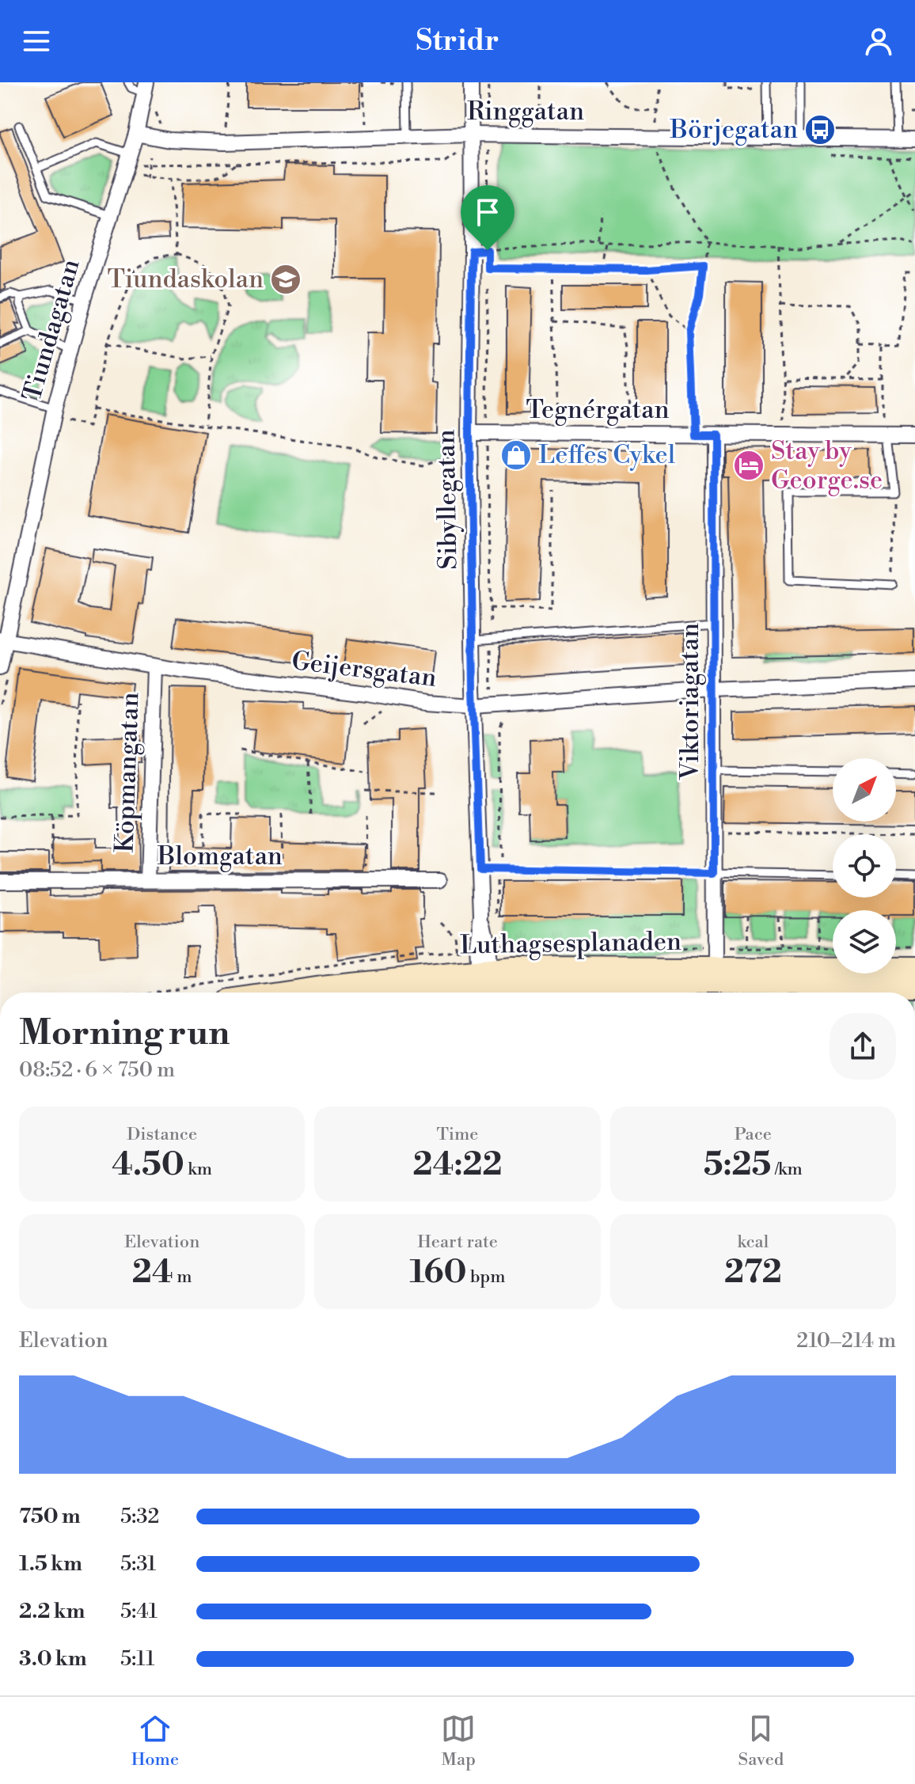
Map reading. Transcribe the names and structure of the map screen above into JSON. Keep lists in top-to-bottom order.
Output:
{
  "streets": {
    "main road": ["Luthagsesplanaden"],
    "street": [
      "Ringgatan",
      "Tiundagatan",
      "Tegnérgatan",
      "Sibyllegatan",
      "Geijersgatan",
      "Viktoriagatan",
      "Köpmangatan",
      "Blomgatan"
    ]
  },
  "crossings": [
    ["Ringgatan", "Tiundagatan"],
    ["Ringgatan", "Sibyllegatan"],
    ["Tiundagatan", "Geijersgatan"],
    ["Tegnérgatan", "Sibyllegatan"],
    ["Tegnérgatan", "Viktoriagatan"],
    ["Sibyllegatan", "Geijersgatan"],
    ["Sibyllegatan", "Luthagsesplanaden"],
    ["Geijersgatan", "Viktoriagatan"],
    ["Geijersgatan", "Köpmangatan"],
    ["Viktoriagatan", "Luthagsesplanaden"],
    ["Köpmangatan", "Blomgatan"]
  ],
  "places": {
    "bus stop": ["Börjegatan"],
    "school or university": ["Tiundaskolan"],
    "shop": ["Leffes Cykel"],
    "hotel": ["Stay by George.se"]
  },
  "north": "top right",
  "page": {
    "header": "Stridr",
    "heading": ["Morning run", "08:52 · 6 × 750 m"],
    "stats": [
      ["Distance", "4.50 km"],
      ["Time", "24:22"],
      ["Pace", "5:25 /km"],
      ["Elevation", "24 m"],
      ["Heart rate", "160 bpm"],
      ["kcal", "272"]
    ],
    "chart": ["Elevation", "210–214 m"],
    "list": [
      {
        "name": "750 m",
        "note": "5:32"
      },
      {
        "name": "1.5 km",
        "note": "5:31"
      },
      {
        "name": "2.2 km",
        "note": "5:41"
      },
      {
        "name": "3.0 km",
        "note": "5:11"
      }
    ],
    "tabs": ["Home", "Map", "Saved"]
  }
}
